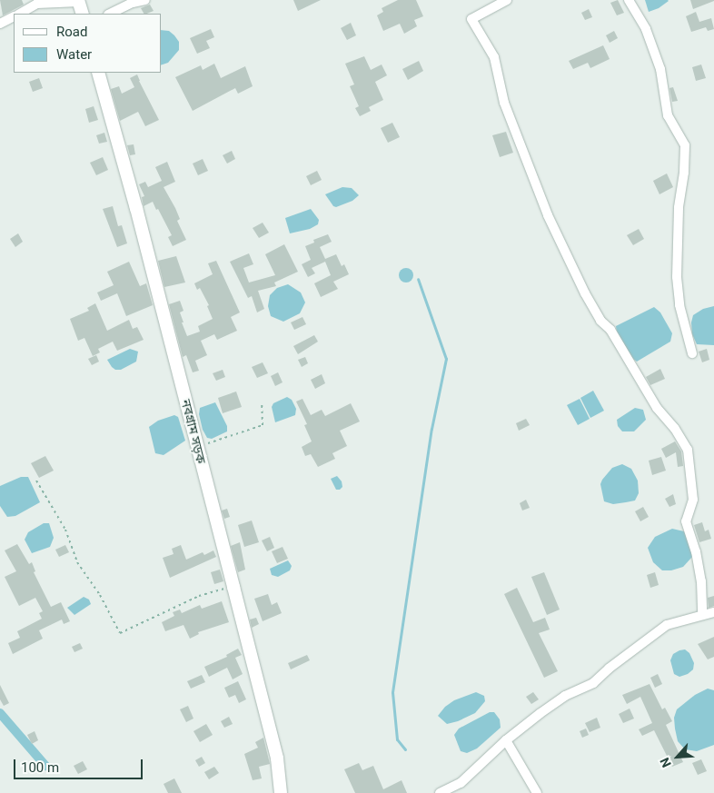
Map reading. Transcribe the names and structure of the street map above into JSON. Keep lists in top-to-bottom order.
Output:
{
  "streets": {
    "main road": ["নবগ্রাম সড়ক"]
  },
  "legend": ["Road", "Water"],
  "scale_bar": "100 m",
  "north": "bottom left"
}
